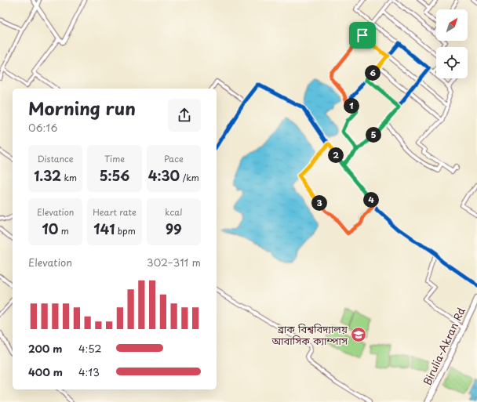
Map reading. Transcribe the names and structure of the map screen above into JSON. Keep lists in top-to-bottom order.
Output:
{
  "streets": {
    "highway": ["Birulia-Akran Rd"]
  },
  "places": {
    "school or university": ["ব্রাক বিশ্ববিদ্যালয় আবাসিক ক্যাম্পাস"]
  },
  "north": "top right",
  "page": {
    "pins": [
      "6",
      "1",
      "5",
      "2",
      "4",
      "3"
    ],
    "heading": ["Morning run", "06:16"],
    "stats": [
      ["Distance", "1.32 km"],
      ["Time", "5:56"],
      ["Pace", "4:30 /km"],
      ["Elevation", "10 m"],
      ["Heart rate", "141 bpm"],
      ["kcal", "99"]
    ],
    "chart": ["Elevation", "302–311 m"],
    "list": [
      {
        "name": "200 m",
        "note": "4:52"
      },
      {
        "name": "400 m",
        "note": "4:13"
      }
    ]
  }
}
